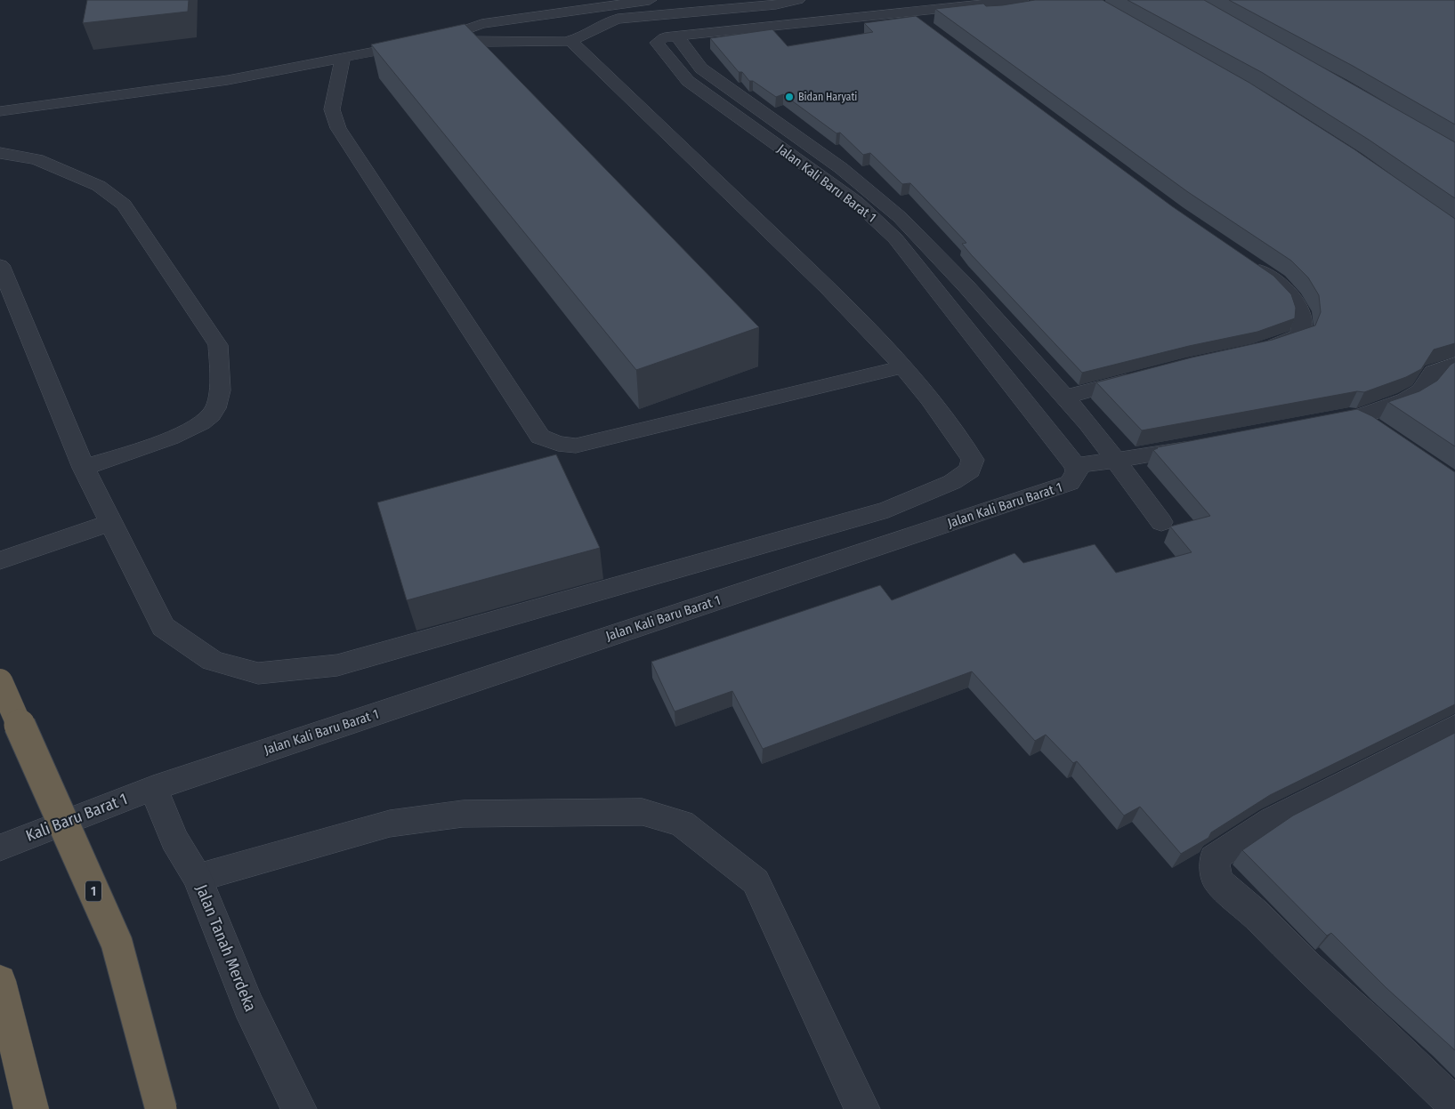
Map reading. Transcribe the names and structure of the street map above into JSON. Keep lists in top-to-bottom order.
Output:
{
  "streets": {
    "highway": ["1"],
    "street": ["Jalan Kali Baru Barat 1", "Kali Baru Barat 1", "Jalan Tanah Merdeka"]
  },
  "crossings": [
    ["Jalan Kali Baru Barat 1", "Kali Baru Barat 1"],
    ["Jalan Kali Baru Barat 1", "Jalan Tanah Merdeka"],
    ["Kali Baru Barat 1", "Jalan Tanah Merdeka"]
  ],
  "places": ["Bidan Haryati"]
}
